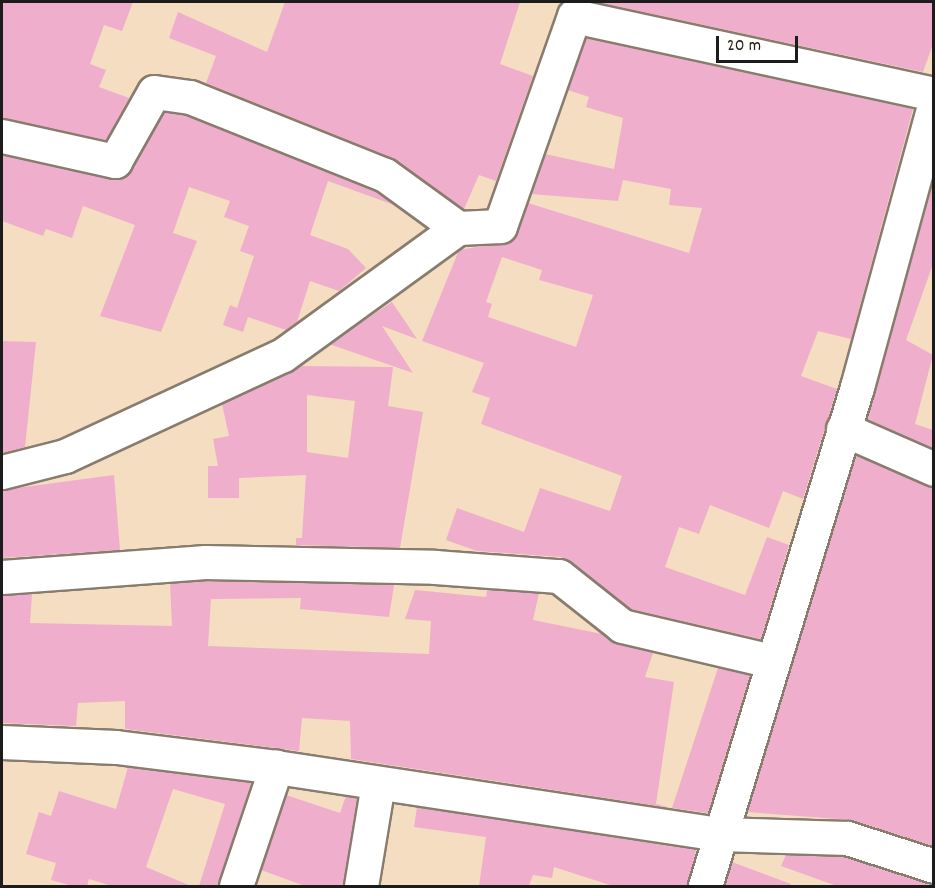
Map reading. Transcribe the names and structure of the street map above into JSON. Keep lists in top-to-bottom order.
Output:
{
  "scale_bar": "20 m"
}
